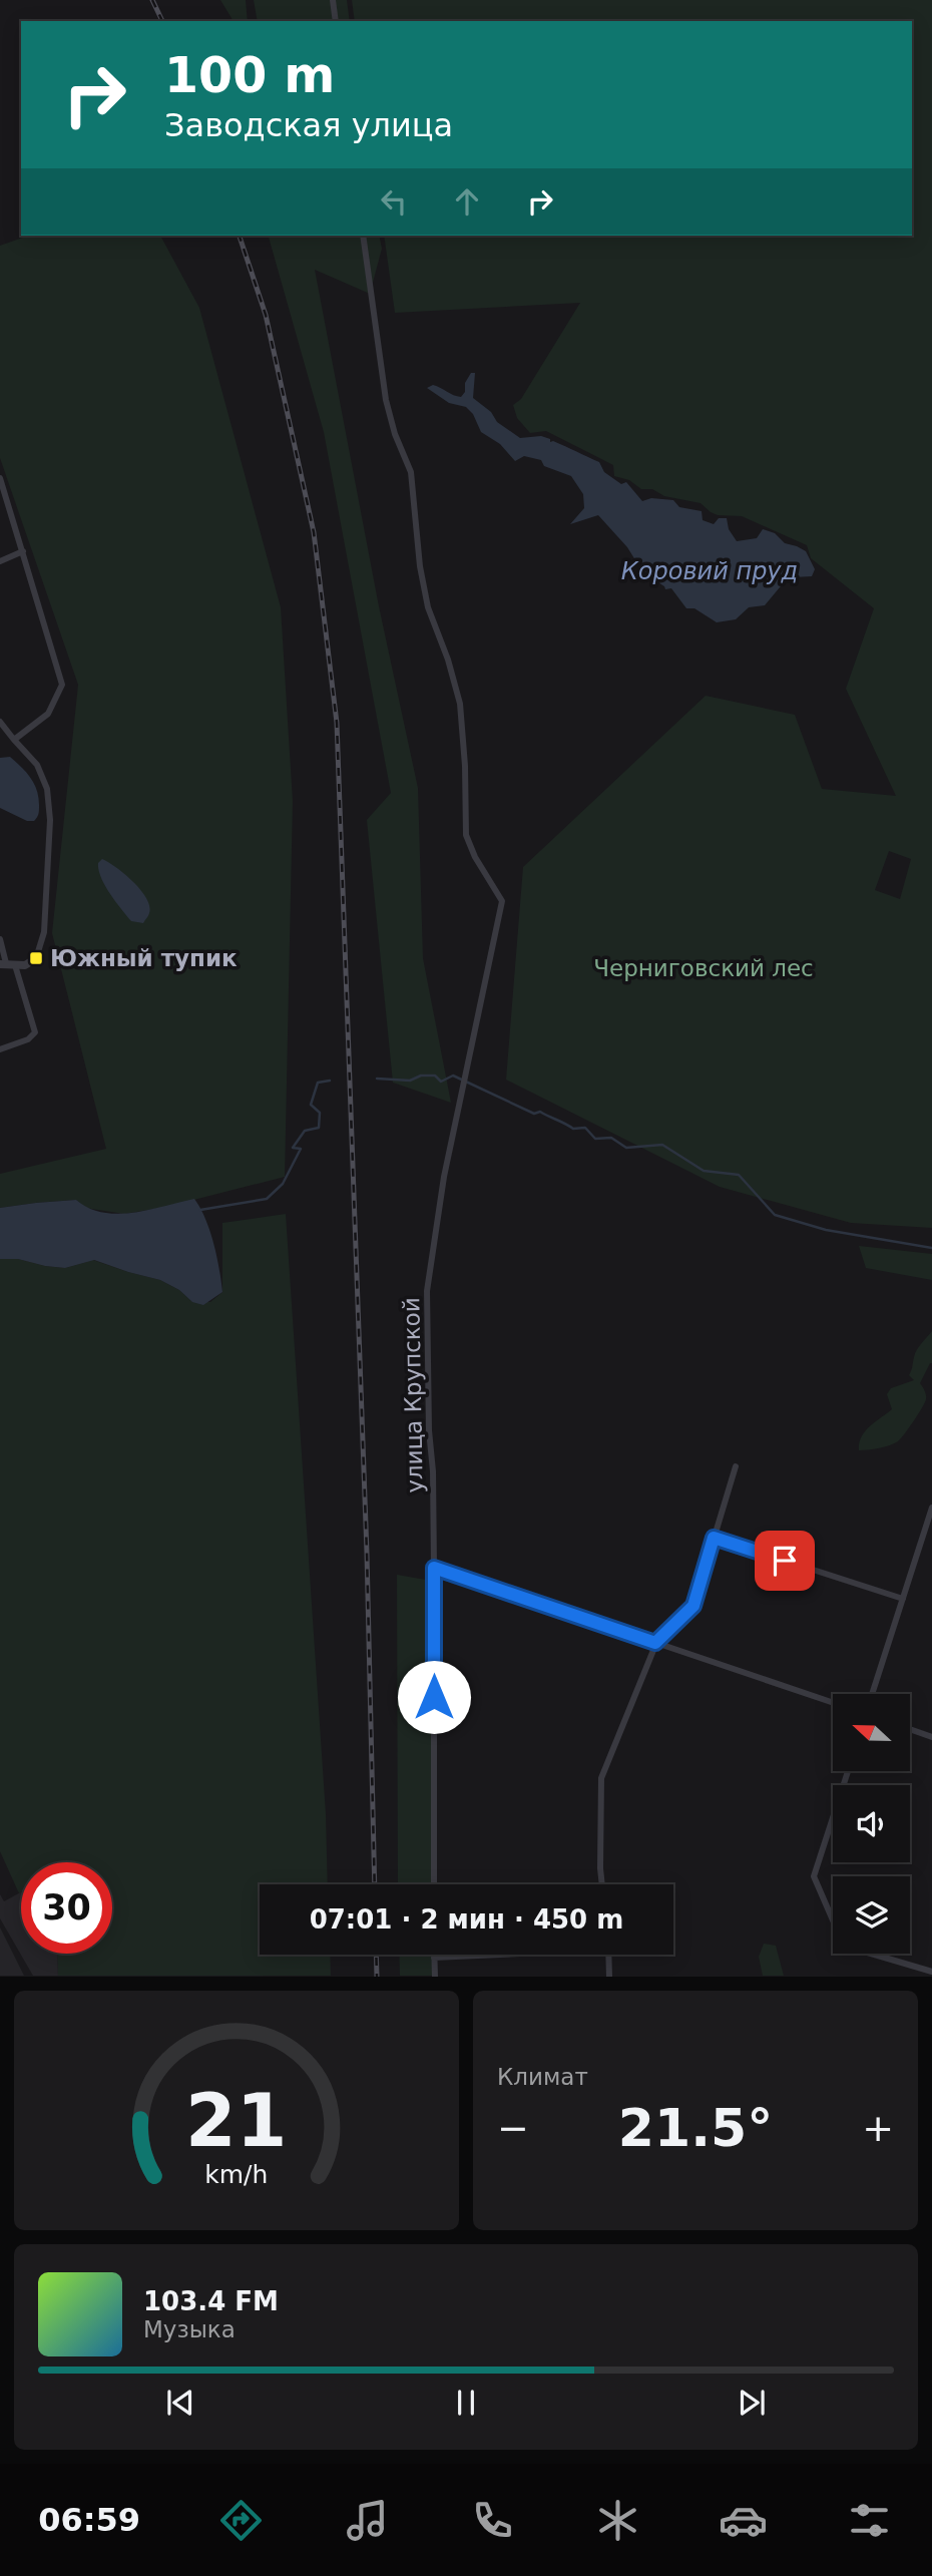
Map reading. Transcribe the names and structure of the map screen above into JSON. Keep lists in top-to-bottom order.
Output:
{
  "streets": {
    "street": ["улица Крупской"]
  },
  "water": ["Коровий пруд"],
  "parks": ["Черниговский лес"],
  "places": {
    "transit": ["Южный тупик"]
  },
  "north": "left",
  "page": {
    "turn": ["100 m", "Заводская улица"],
    "limit": "30",
    "trip": "07:01 · 2 мин · 450 m",
    "tile": "Климат",
    "heat": ["−", "21.5°", "+"],
    "song": ["103.4 FM", "Музыка"],
    "tabs": "06:59",
    "gauge": ["21", "km/h"]
  }
}
